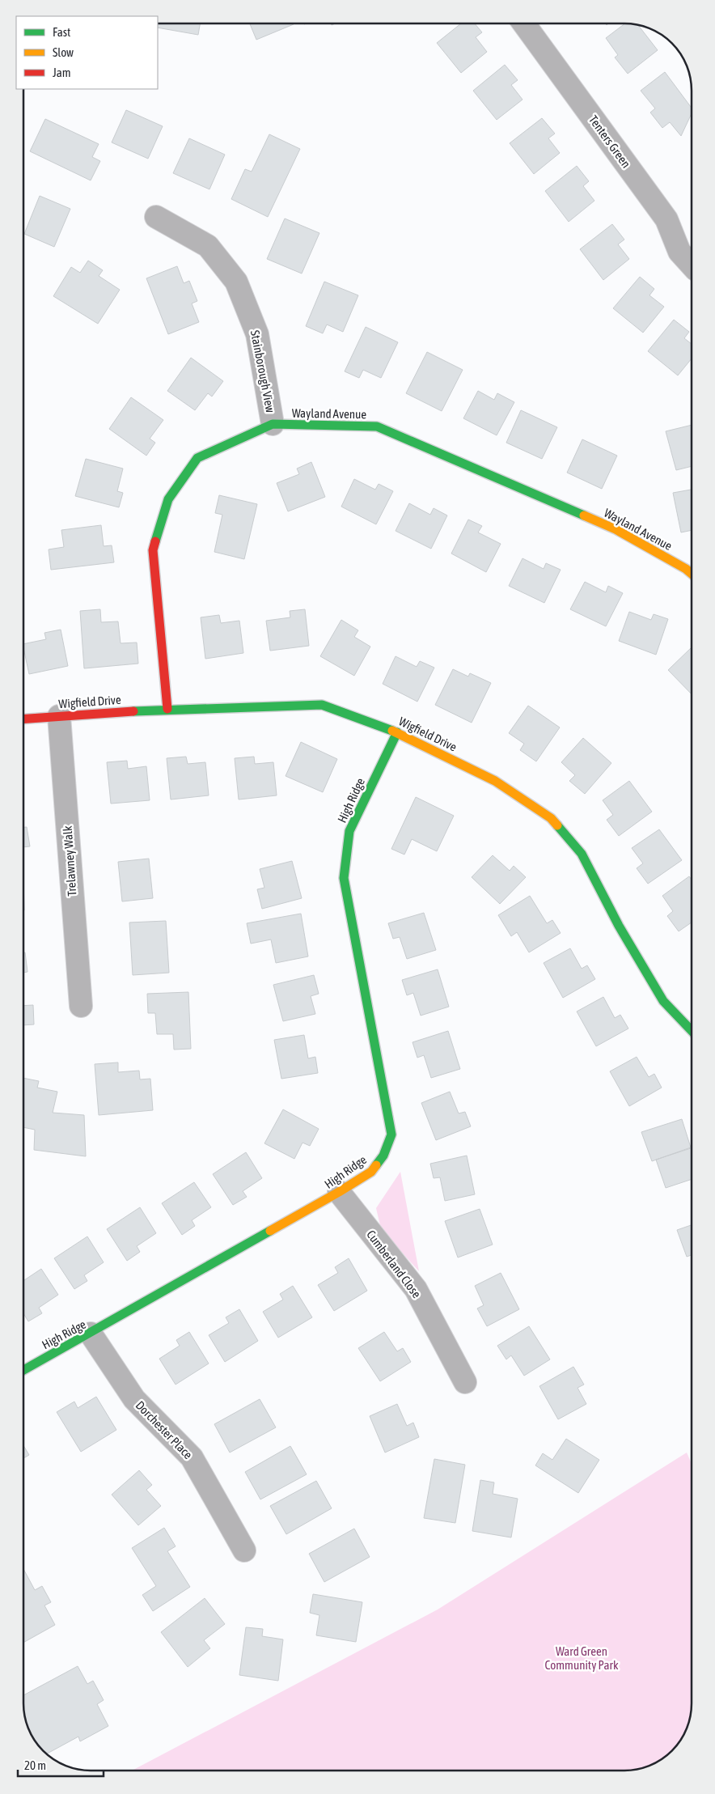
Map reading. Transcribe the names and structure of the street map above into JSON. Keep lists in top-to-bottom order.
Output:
{
  "streets": {
    "street": [
      "Tenters Green",
      "Stainborough View",
      "Wayland Avenue",
      "Wigfield Drive",
      "High Ridge",
      "Trelawney Walk",
      "Cumberland Close",
      "Dorchester Place"
    ]
  },
  "crossings": [
    ["Stainborough View", "Wayland Avenue"],
    ["Wayland Avenue", "Wigfield Drive"],
    ["Wigfield Drive", "High Ridge"],
    ["Wigfield Drive", "Trelawney Walk"],
    ["High Ridge", "Cumberland Close"],
    ["High Ridge", "Dorchester Place"]
  ],
  "parks": ["Ward Green Community Park"],
  "legend": ["Fast", "Slow", "Jam"],
  "scale_bar": "20 m"
}
